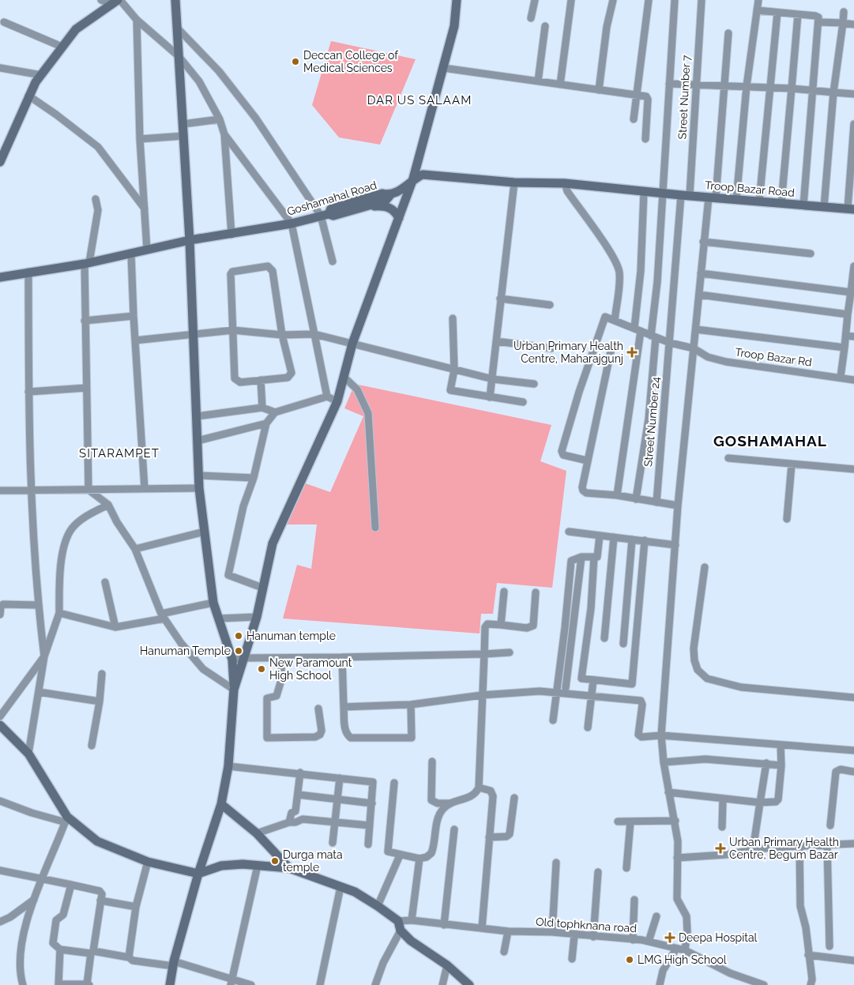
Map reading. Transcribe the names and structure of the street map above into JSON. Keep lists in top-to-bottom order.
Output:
{
  "streets": {
    "street": [
      "Street Number 7",
      "Troop Bazar Road",
      "Goshamahal Road",
      "Troop Bazar Rd",
      "Street Number 24",
      "Old tophknana road"
    ]
  },
  "crossings": [
    ["Street Number 7", "Troop Bazar Road"],
    ["Street Number 7", "Troop Bazar Rd"],
    ["Street Number 7", "Street Number 24"],
    ["Troop Bazar Rd", "Street Number 24"]
  ],
  "districts": ["DAR US SALAAM", "GOSHAMAHAL", "SITARAMPET"],
  "places": {
    "other": [
      "Deccan College of Medical Sciences",
      "Hanuman temple",
      "Hanuman Temple",
      "New Paramount High School",
      "Durga mata temple",
      "LMG High School"
    ],
    "health": ["Urban Primary Health Centre, Maharajgunj", "Urban Primary Health Centre, Begum Bazar", "Deepa Hospital"]
  }
}
